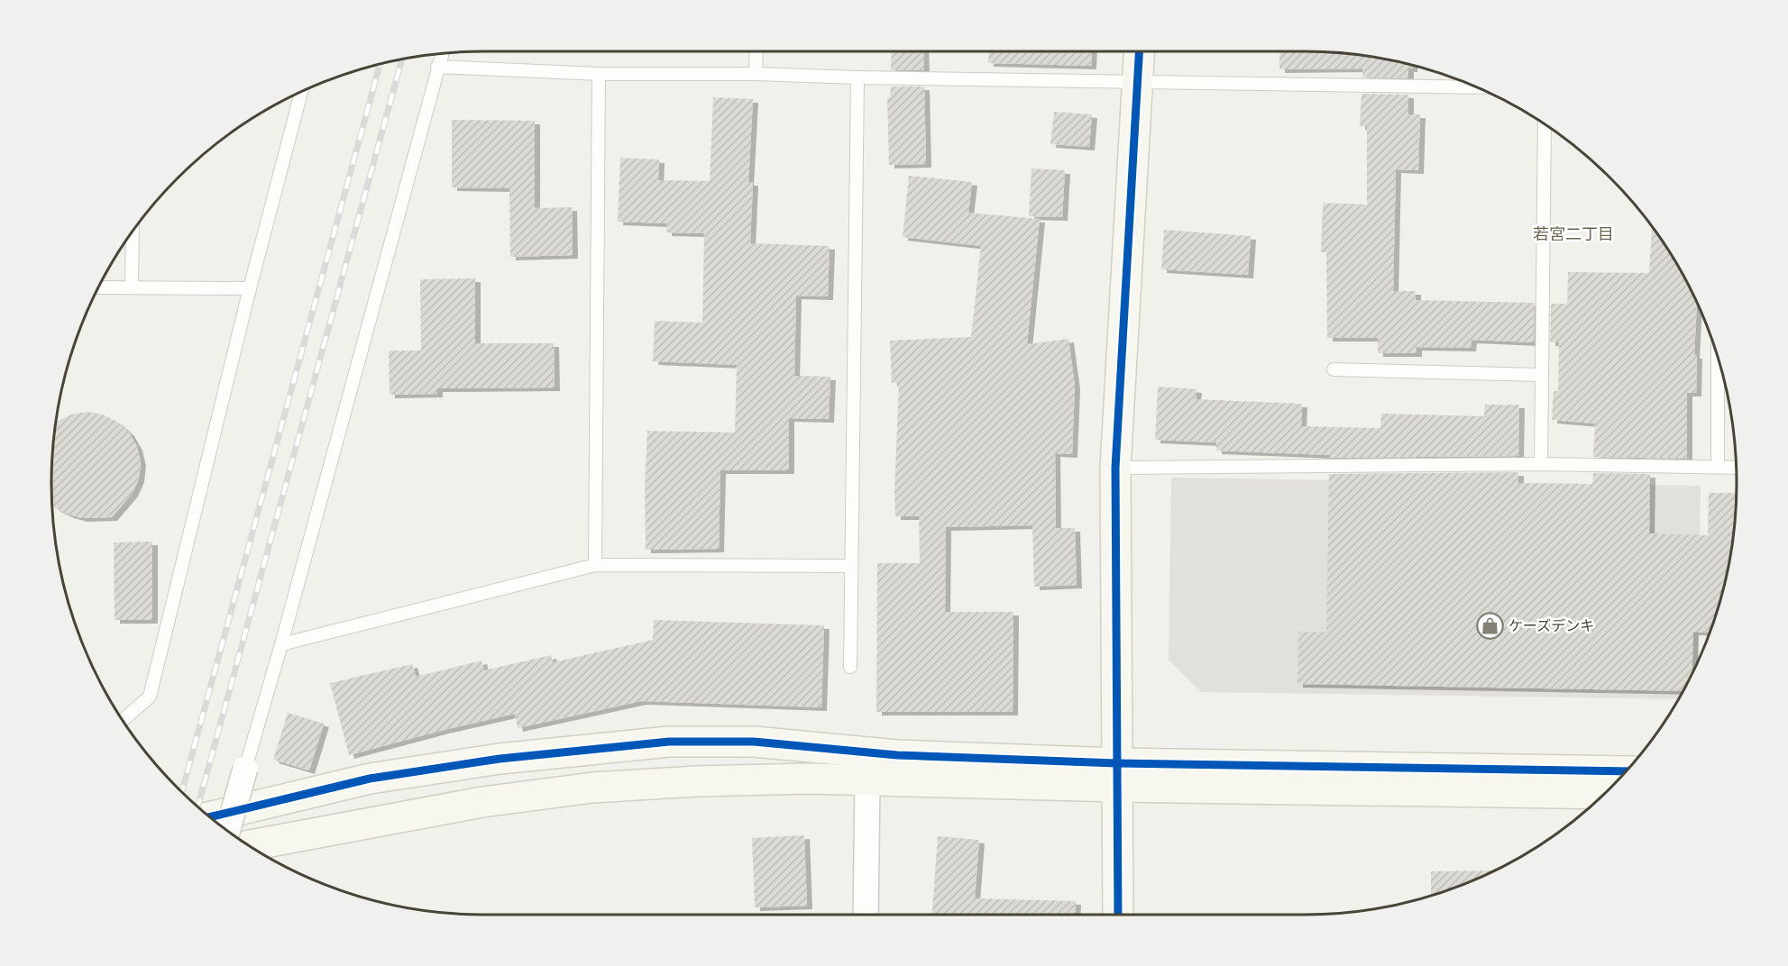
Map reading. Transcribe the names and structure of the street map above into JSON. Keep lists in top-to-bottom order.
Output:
{
  "districts": ["若宮二丁目"],
  "places": {
    "shop": ["ケーズデンキ"]
  }
}
